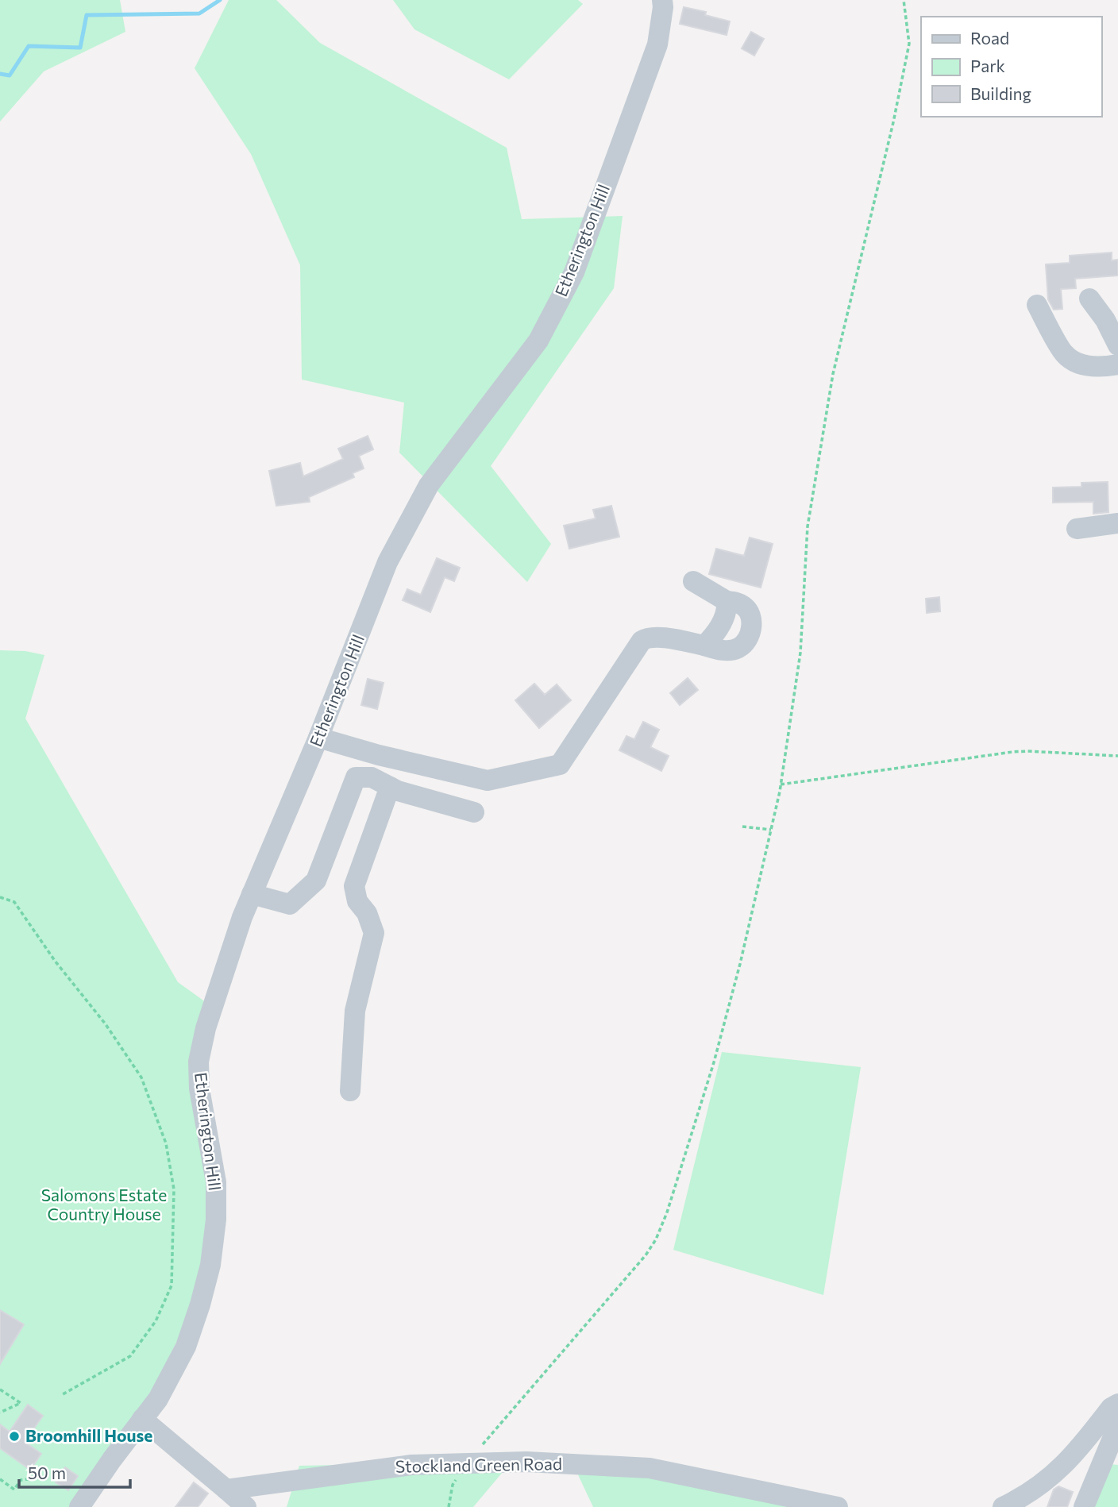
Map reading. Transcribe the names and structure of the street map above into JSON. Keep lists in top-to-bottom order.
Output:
{
  "streets": {
    "street": ["Etherington Hill", "Stockland Green Road"]
  },
  "parks": ["Salomons Estate Country House"],
  "places": ["Broomhill House"],
  "legend": ["Road", "Park", "Building"],
  "scale_bar": "50 m"
}
